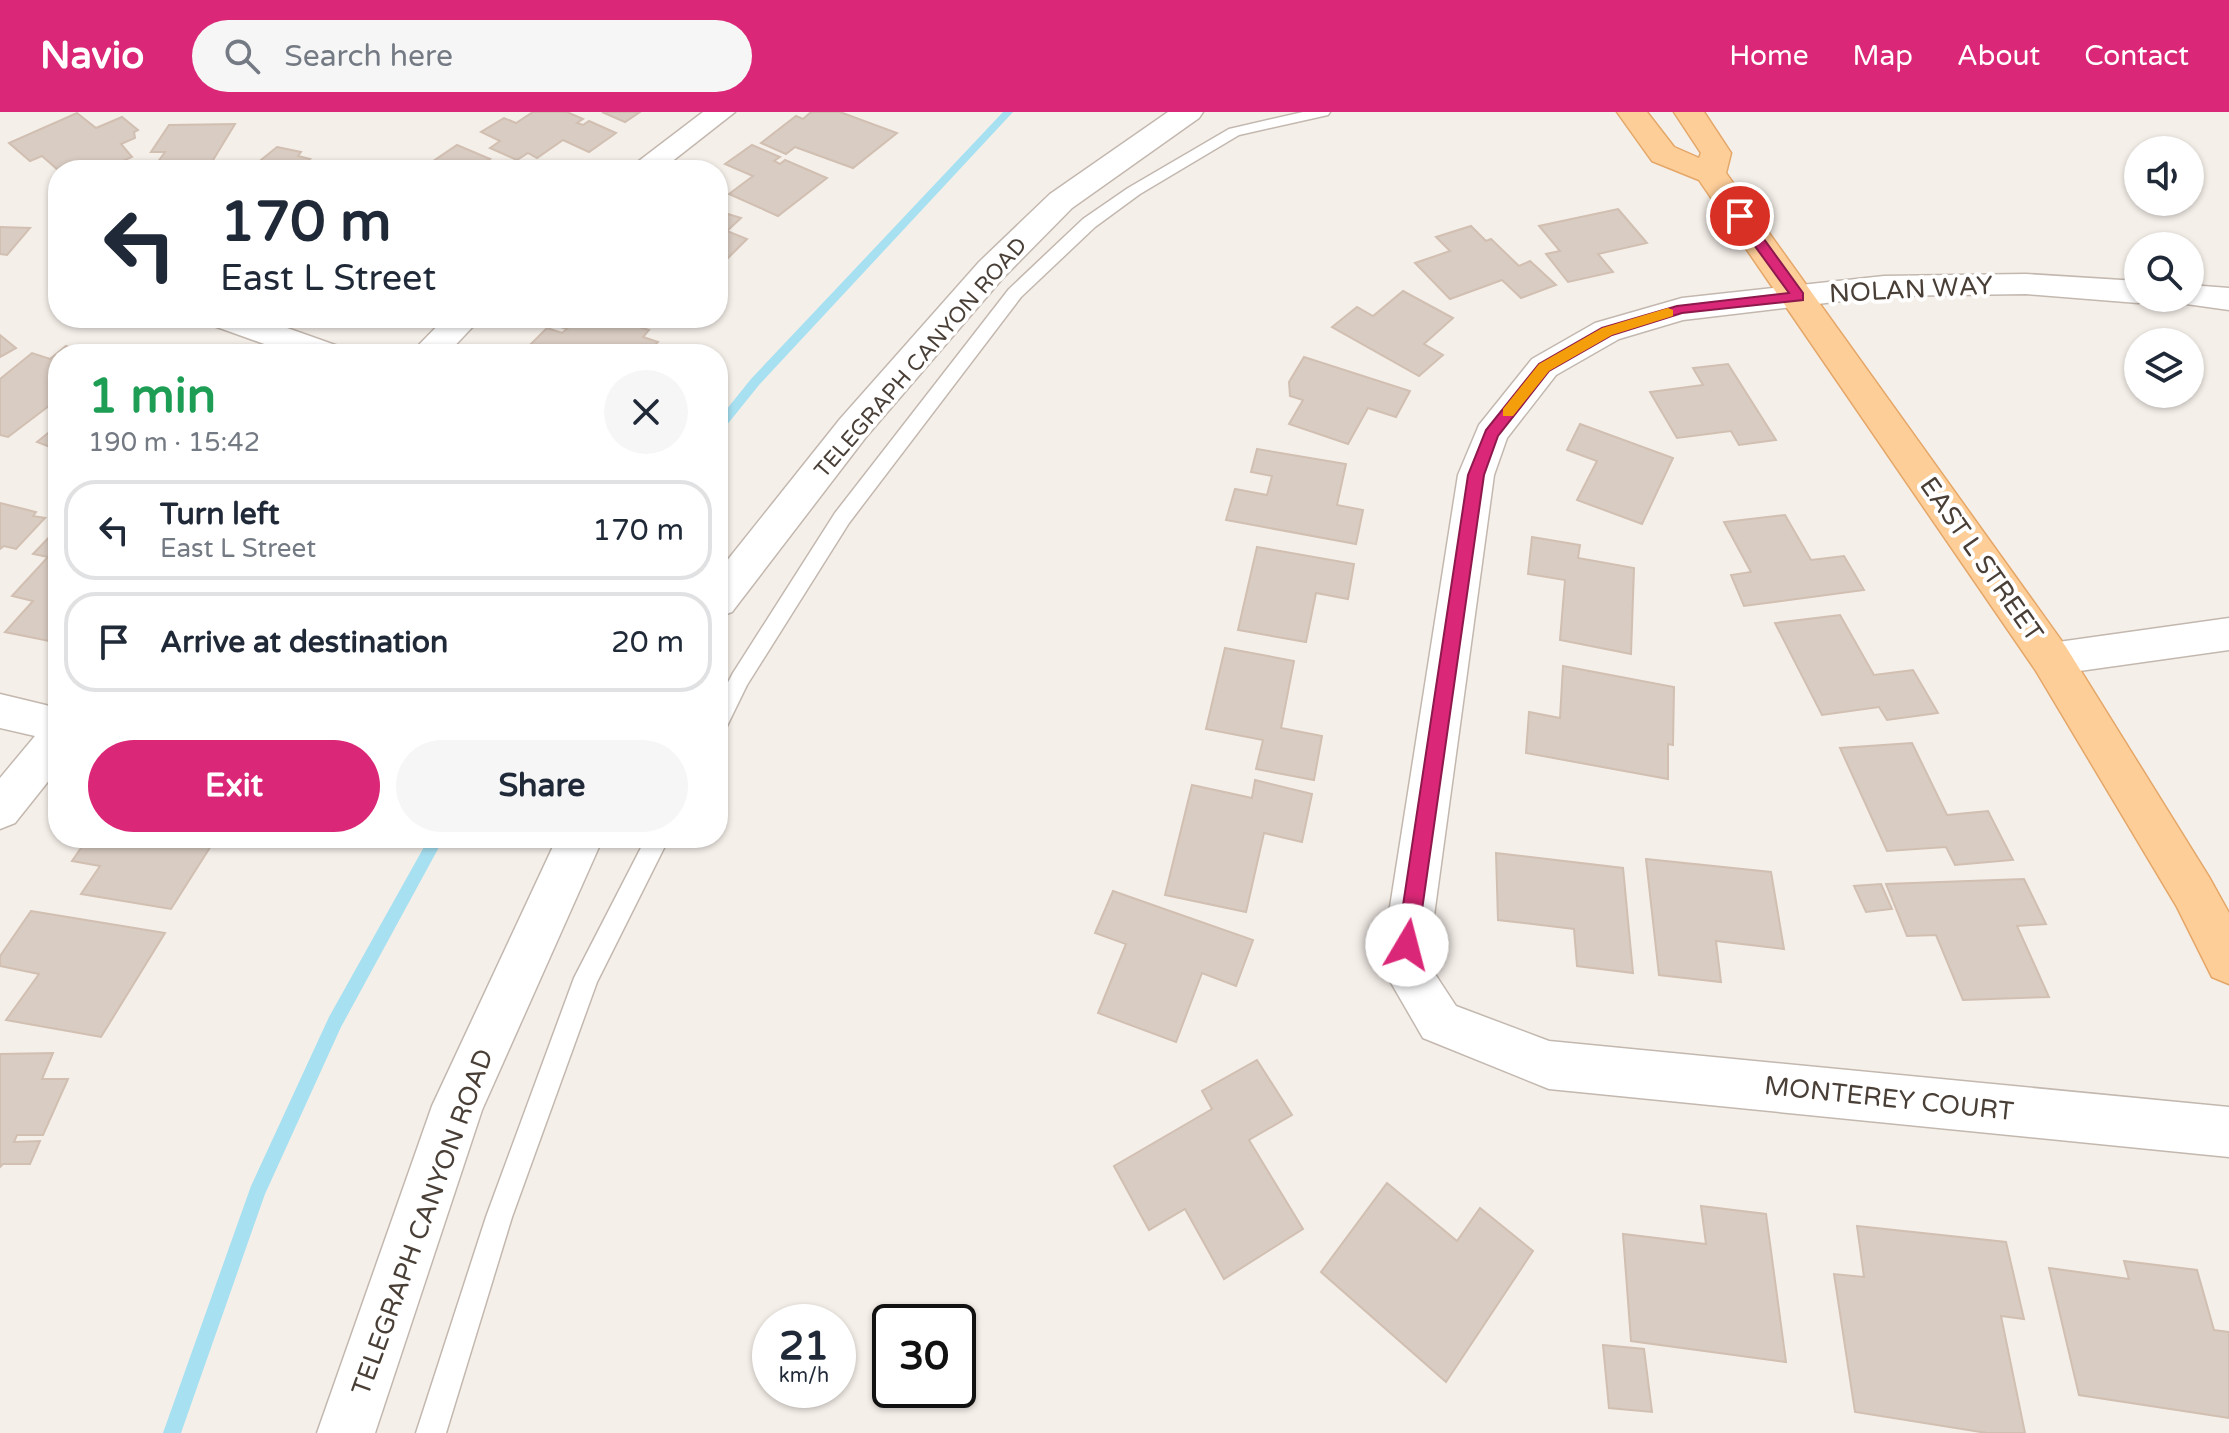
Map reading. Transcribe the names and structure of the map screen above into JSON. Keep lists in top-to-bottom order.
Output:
{
  "streets": {
    "main road": ["EAST L STREET"],
    "street": ["NOLAN WAY", "TELEGRAPH CANYON ROAD", "MONTEREY COURT"]
  },
  "crossings": [
    ["NOLAN WAY", "EAST L STREET"],
    ["NOLAN WAY", "MONTEREY COURT"]
  ],
  "page": {
    "header": "Navio",
    "search": "Search here",
    "nav": [
      "Home",
      "Map",
      "About",
      "Contact"
    ],
    "turn": ["170 m", "East L Street"],
    "heading": ["1 min", "190 m · 15:42"],
    "list": [
      {
        "name": "Turn left",
        "note": "East L Street",
        "value": "170 m"
      },
      {
        "name": "Arrive at destination",
        "value": "20 m"
      }
    ],
    "buttons": ["Exit", "Share"],
    "speed": "21 km/h",
    "limit": "30"
  }
}
